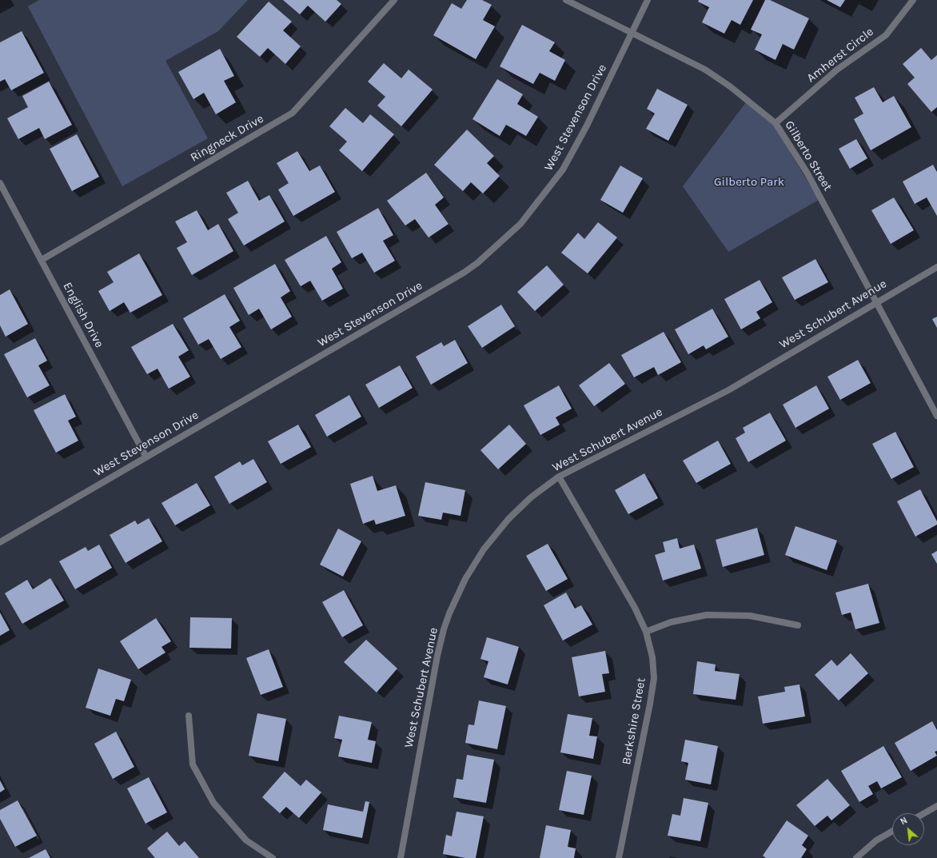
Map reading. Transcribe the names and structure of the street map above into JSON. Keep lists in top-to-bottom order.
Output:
{
  "streets": {
    "street": [
      "Amherst Circle",
      "West Stevenson Drive",
      "Ringneck Drive",
      "Gilberto Street",
      "West Schubert Avenue",
      "English Drive",
      "Berkshire Street"
    ]
  },
  "crossings": [
    ["Amherst Circle", "Gilberto Street"],
    ["West Stevenson Drive", "Gilberto Street"],
    ["West Stevenson Drive", "English Drive"],
    ["Ringneck Drive", "English Drive"],
    ["Gilberto Street", "West Schubert Avenue"],
    ["West Schubert Avenue", "Berkshire Street"]
  ],
  "parks": ["Gilberto Park"],
  "north": "top left"
}
